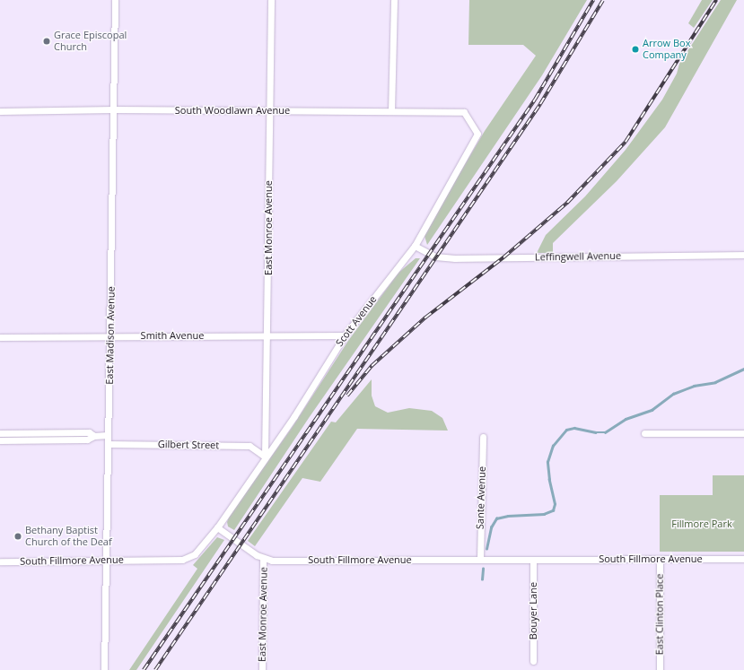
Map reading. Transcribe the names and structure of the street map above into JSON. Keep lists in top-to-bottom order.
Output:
{
  "streets": {
    "street": [
      "South Woodlawn Avenue",
      "East Monroe Avenue",
      "Leffingwell Avenue",
      "Scott Avenue",
      "East Madison Avenue",
      "Smith Avenue",
      "Gilbert Street",
      "Sante Avenue",
      "South Fillmore Avenue",
      "Bouyer Lane",
      "East Clinton Place"
    ]
  },
  "crossings": [
    ["South Woodlawn Avenue", "East Monroe Avenue"],
    ["South Woodlawn Avenue", "Scott Avenue"],
    ["South Woodlawn Avenue", "East Madison Avenue"],
    ["East Monroe Avenue", "Scott Avenue"],
    ["East Monroe Avenue", "Smith Avenue"],
    ["East Monroe Avenue", "Gilbert Street"],
    ["East Monroe Avenue", "South Fillmore Avenue"],
    ["Leffingwell Avenue", "Scott Avenue"],
    ["Scott Avenue", "Smith Avenue"],
    ["Scott Avenue", "Gilbert Street"],
    ["Scott Avenue", "South Fillmore Avenue"],
    ["East Madison Avenue", "Smith Avenue"],
    ["East Madison Avenue", "Gilbert Street"],
    ["East Madison Avenue", "South Fillmore Avenue"],
    ["Sante Avenue", "South Fillmore Avenue"],
    ["South Fillmore Avenue", "Bouyer Lane"],
    ["South Fillmore Avenue", "East Clinton Place"]
  ],
  "parks": ["Fillmore Park"],
  "places": ["Grace Episcopal Church", "Arrow Box Company", "Bethany Baptist Church of the Deaf"]
}
